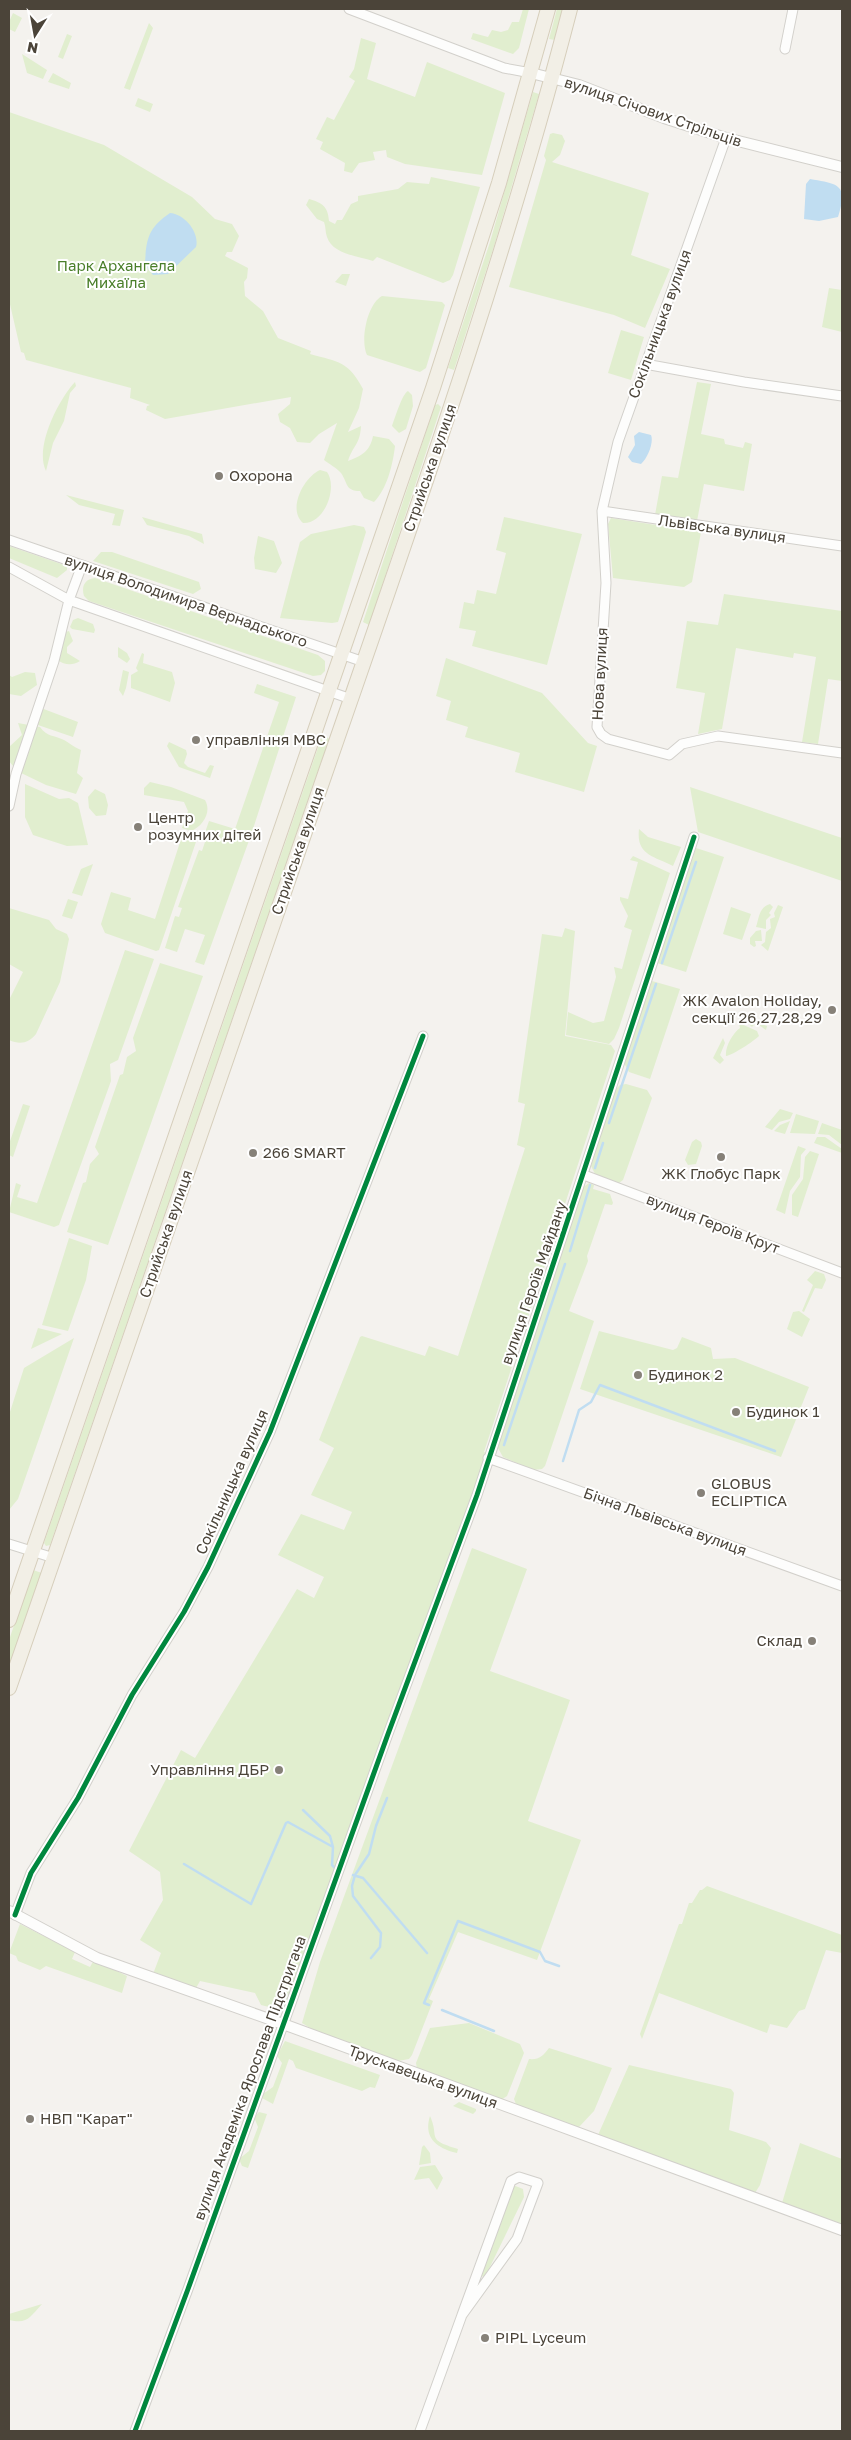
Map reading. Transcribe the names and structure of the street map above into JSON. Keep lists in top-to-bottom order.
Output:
{
  "streets": {
    "main road": ["Стрийська вулиця"],
    "street": [
      "вулиця Січових Стрільців",
      "Сокільницька вулиця",
      "Львівська вулиця",
      "вулиця Володимира Вернадського",
      "Нова вулиця",
      "вулиця Героїв Крут",
      "вулиця Героїв Майдану",
      "Бічна Львівська вулиця",
      "Трускавецька вулиця",
      "вулиця Академіка Ярослава Підстригача"
    ]
  },
  "crossings": [
    ["вулиця Січових Стрільців", "Сокільницька вулиця"],
    ["вулиця Січових Стрільців", "Стрийська вулиця"],
    ["Сокільницька вулиця", "Львівська вулиця"],
    ["Сокільницька вулиця", "Нова вулиця"],
    ["Сокільницька вулиця", "Трускавецька вулиця"],
    ["Стрийська вулиця", "вулиця Володимира Вернадського"],
    ["Львівська вулиця", "Нова вулиця"],
    ["вулиця Героїв Крут", "вулиця Героїв Майдану"],
    ["вулиця Героїв Майдану", "Бічна Львівська вулиця"],
    ["вулиця Героїв Майдану", "вулиця Академіка Ярослава Підстригача"],
    ["Трускавецька вулиця", "вулиця Академіка Ярослава Підстригача"]
  ],
  "parks": ["Парк Архангела Михаїла"],
  "places": [
    "Охорона",
    "управління МВС",
    "Центр розумних дітей",
    "ЖК Avalon Holiday, секції 26,27,28,29",
    "266 SMART",
    "ЖК Глобус Парк",
    "Будинок 2",
    "Будинок 1",
    "GLOBUS ECLIPTICA",
    "Склад",
    "Управління ДБР",
    "НВП \"Карат\"",
    "PIPL Lyceum"
  ],
  "north": "bottom"
}
